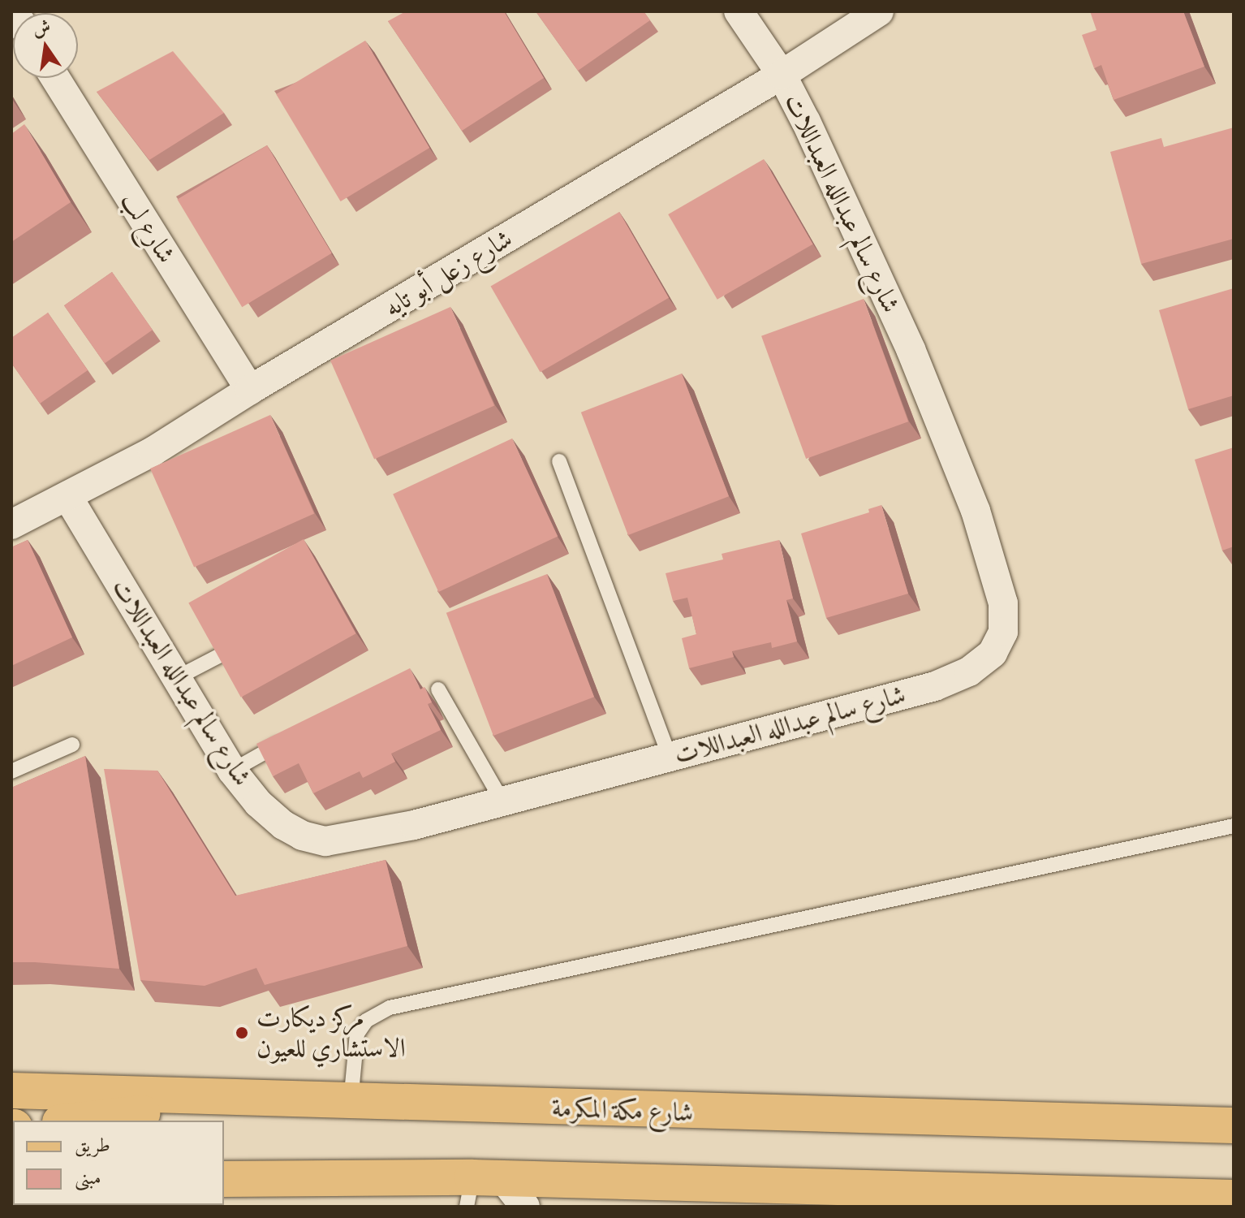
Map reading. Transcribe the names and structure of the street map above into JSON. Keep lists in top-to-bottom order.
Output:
{
  "streets": {
    "main road": ["شارع مكة المكرمة"],
    "street": ["شارع سالم عبدالله العبداللات", "شارع لب", "شارع زعل أبو تايه"]
  },
  "crossings": [
    ["شارع سالم عبدالله العبداللات", "شارع زعل أبو تايه"],
    ["شارع لب", "شارع زعل أبو تايه"]
  ],
  "places": ["مركز ديكارت الاستشاري للعيون"],
  "legend": ["طريق", "مبنى"],
  "north": "top"
}
